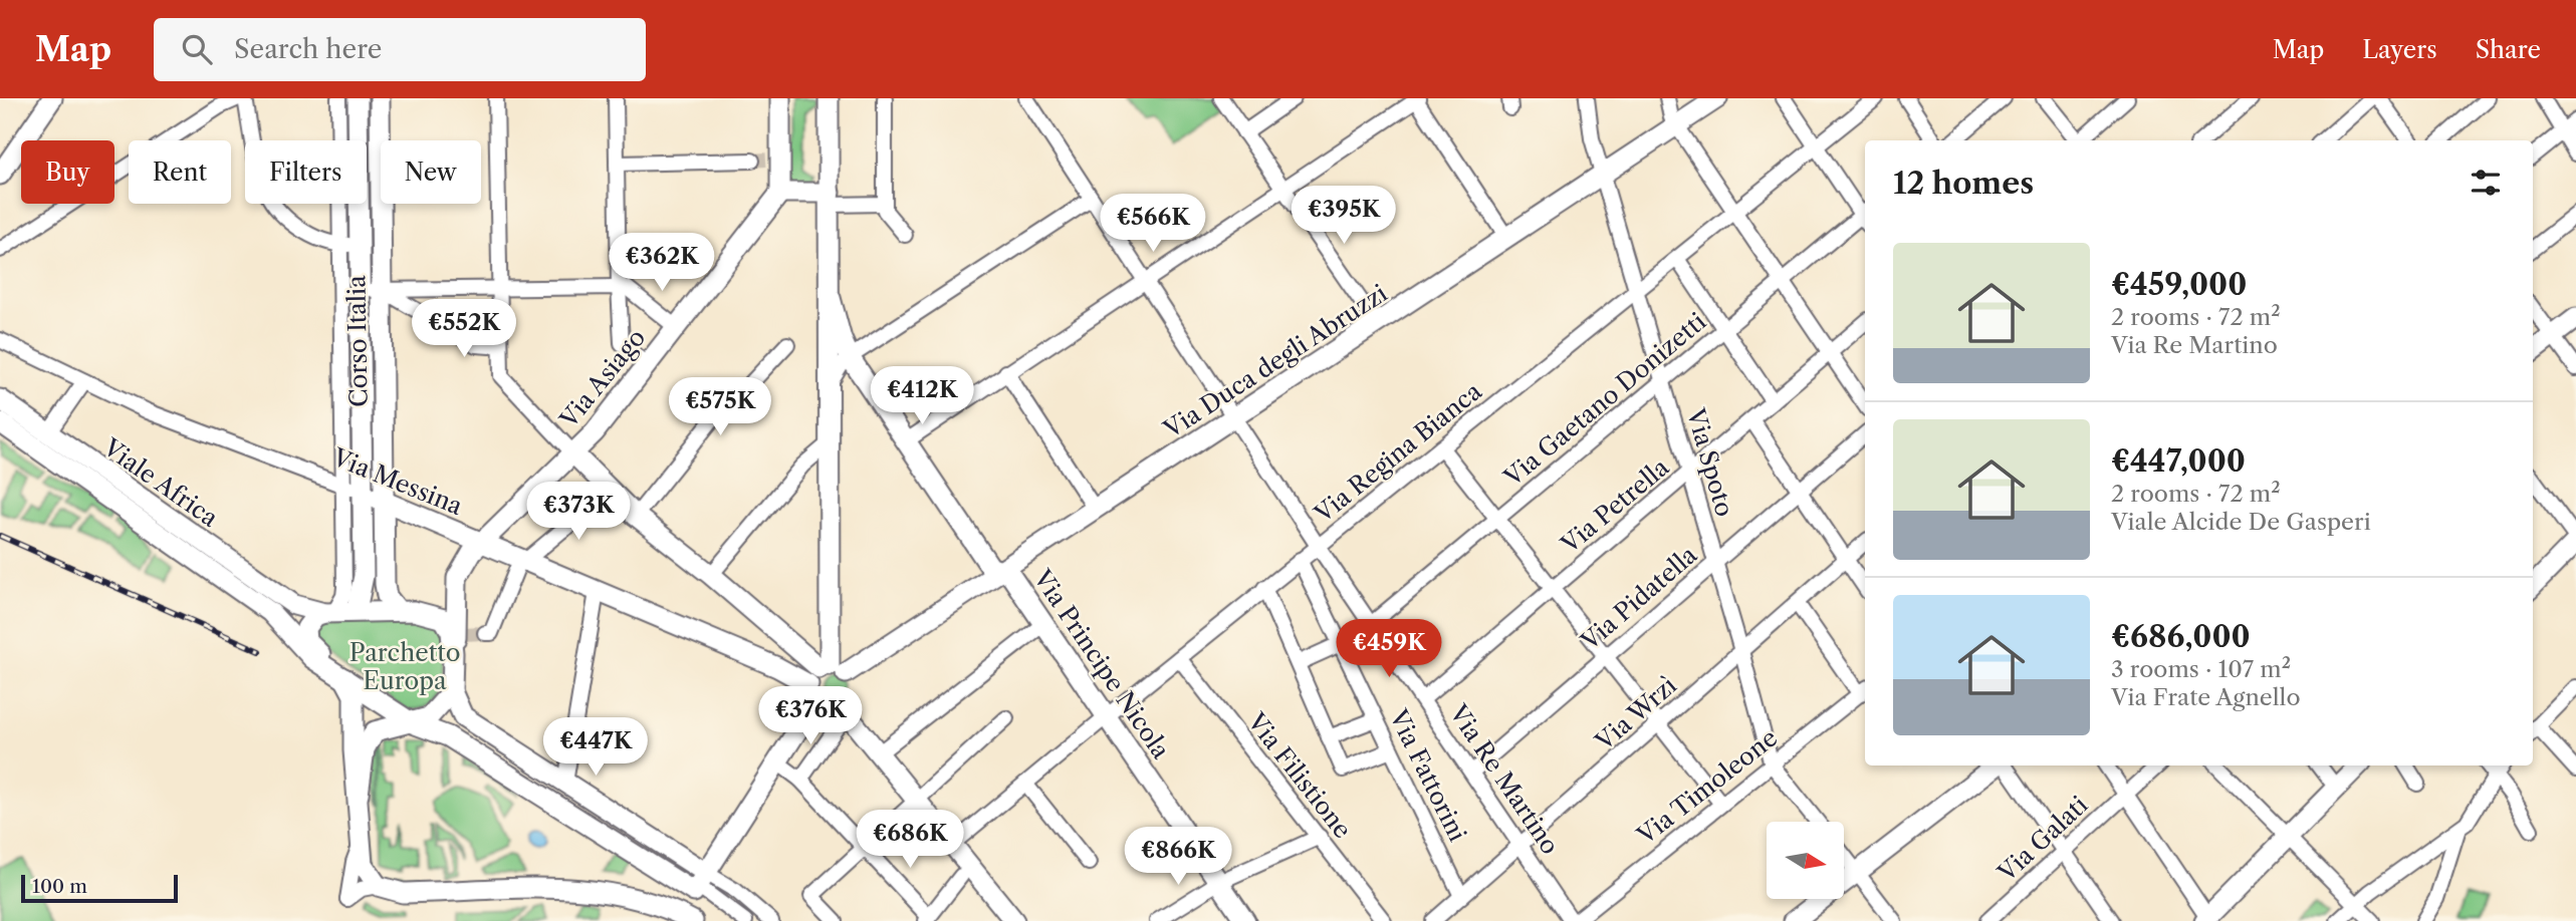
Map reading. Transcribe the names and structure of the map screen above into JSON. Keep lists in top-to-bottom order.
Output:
{
  "streets": {
    "main road": [
      "Corso Italia",
      "Via Duca degli Abruzzi",
      "Via Asiago",
      "Via Messina",
      "Viale Africa",
      "Via Principe Nicola"
    ],
    "street": [
      "Via Gaetano Donizetti",
      "Via Regina Bianca",
      "Via Spoto",
      "Via Petrella",
      "Via Pidatella",
      "Via Wrzì",
      "Via Filistione",
      "Via Fattorini",
      "Via Re Martino",
      "Via Timoleone",
      "Via Galati"
    ]
  },
  "crossings": [
    ["Corso Italia", "Via Messina"],
    ["Via Duca degli Abruzzi", "Via Spoto"],
    ["Via Duca degli Abruzzi", "Via Messina"],
    ["Via Duca degli Abruzzi", "Via Principe Nicola"],
    ["Via Duca degli Abruzzi", "Via Re Martino"],
    ["Via Asiago", "Via Messina"],
    ["Via Gaetano Donizetti", "Via Spoto"],
    ["Via Gaetano Donizetti", "Via Re Martino"],
    ["Via Regina Bianca", "Via Spoto"],
    ["Via Regina Bianca", "Via Principe Nicola"],
    ["Via Regina Bianca", "Via Filistione"],
    ["Via Regina Bianca", "Via Fattorini"],
    ["Via Regina Bianca", "Via Re Martino"],
    ["Via Spoto", "Via Petrella"],
    ["Via Spoto", "Via Pidatella"],
    ["Via Spoto", "Via Wrzì"],
    ["Via Spoto", "Via Timoleone"],
    ["Via Petrella", "Via Re Martino"],
    ["Via Pidatella", "Via Re Martino"],
    ["Via Wrzì", "Via Fattorini"],
    ["Via Wrzì", "Via Re Martino"],
    ["Via Re Martino", "Via Timoleone"]
  ],
  "parks": ["Parchetto Europa"],
  "scale_bar": "100 m",
  "north": "right",
  "page": {
    "header": "Map",
    "search": "Search here",
    "nav": ["Map", "Layers", "Share"],
    "chip": [
      "Buy",
      "Rent",
      "Filters",
      "New"
    ],
    "heading": "12 homes",
    "price": [
      "€395K",
      "€566K",
      "€362K",
      "€552K",
      "€412K",
      "€575K",
      "€373K",
      "€459K",
      "€376K",
      "€447K",
      "€686K",
      "€866K"
    ],
    "list": [
      {
        "name": "€459,000",
        "note": "2 rooms · 72 m² · Via Re Martino"
      },
      {
        "name": "€447,000",
        "note": "2 rooms · 72 m² · Viale Alcide De Gasperi"
      },
      {
        "name": "€686,000",
        "note": "3 rooms · 107 m² · Via Frate Agnello"
      }
    ],
    "scale": "100 m"
  }
}
